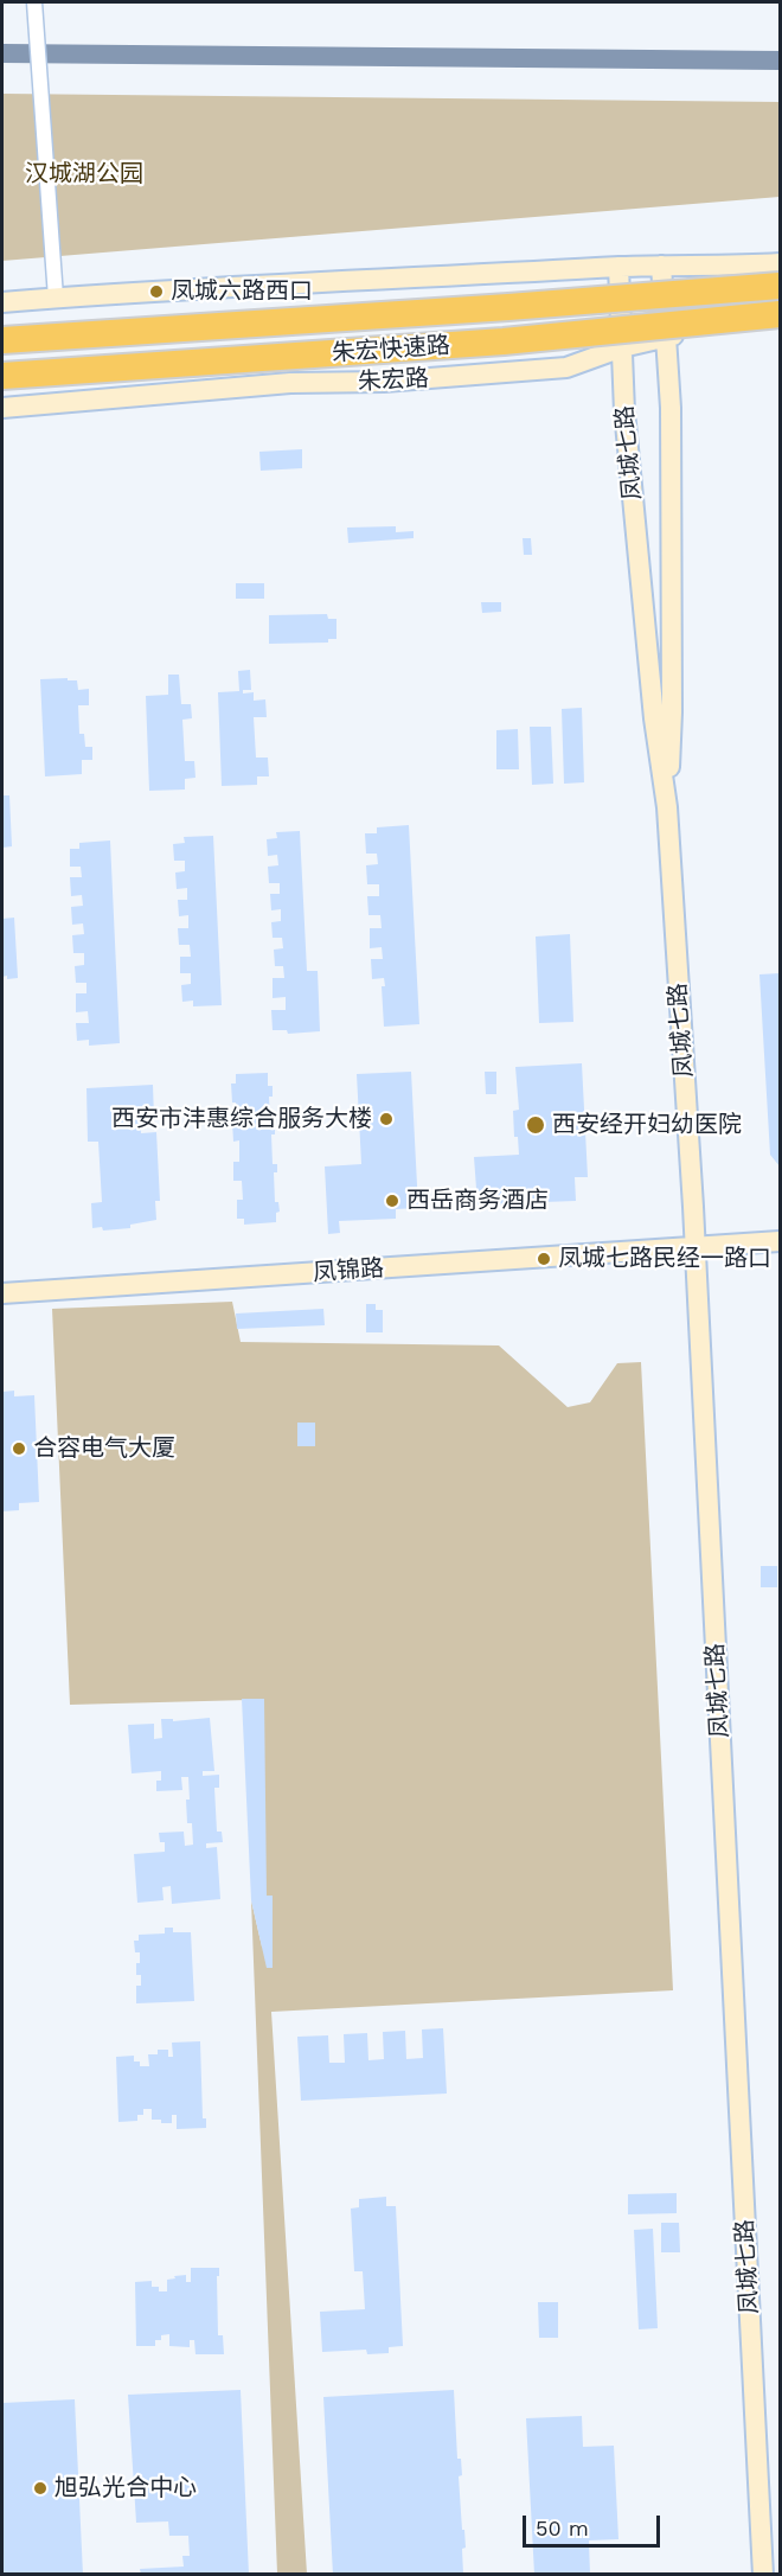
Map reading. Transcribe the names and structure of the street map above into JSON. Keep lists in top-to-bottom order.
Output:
{
  "streets": {
    "highway": ["朱宏快速路"],
    "street": ["朱宏路", "凤城七路", "凤锦路"]
  },
  "crossings": [
    ["朱宏路", "凤城七路"],
    ["凤城七路", "凤锦路"]
  ],
  "parks": ["汉城湖公园"],
  "places": [
    "凤城六路西口",
    "西安市沣惠综合服务大楼",
    "西安经开妇幼医院",
    "西岳商务酒店",
    "凤城七路民经一路口",
    "合容电气大厦",
    "旭弘光合中心"
  ],
  "scale_bar": "50 m"
}
